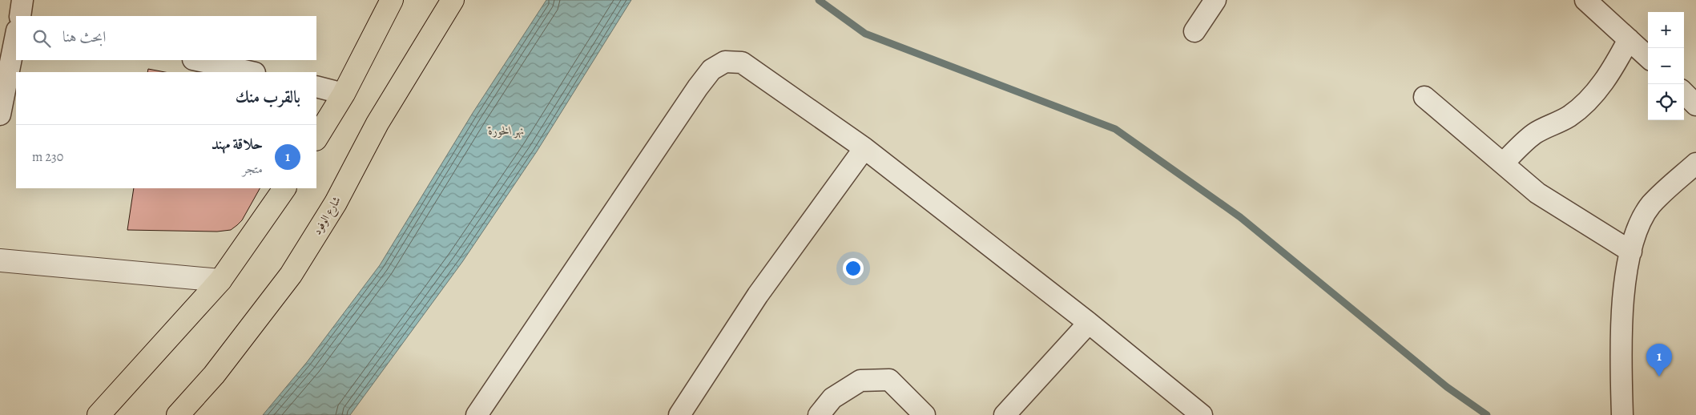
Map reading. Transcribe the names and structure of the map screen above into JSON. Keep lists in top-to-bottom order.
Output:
{
  "streets": {
    "main road": ["شارع الوفود"]
  },
  "water": ["نهر الخورة"],
  "page": {
    "map_buttons": ["+", "−"],
    "search": "ابحث هنا",
    "heading": "بالقرب منك",
    "list": [
      {
        "mark": "1",
        "name": "حلاقة مهند",
        "note": "متجر",
        "value": "230 m"
      }
    ],
    "pins": "1"
  }
}
